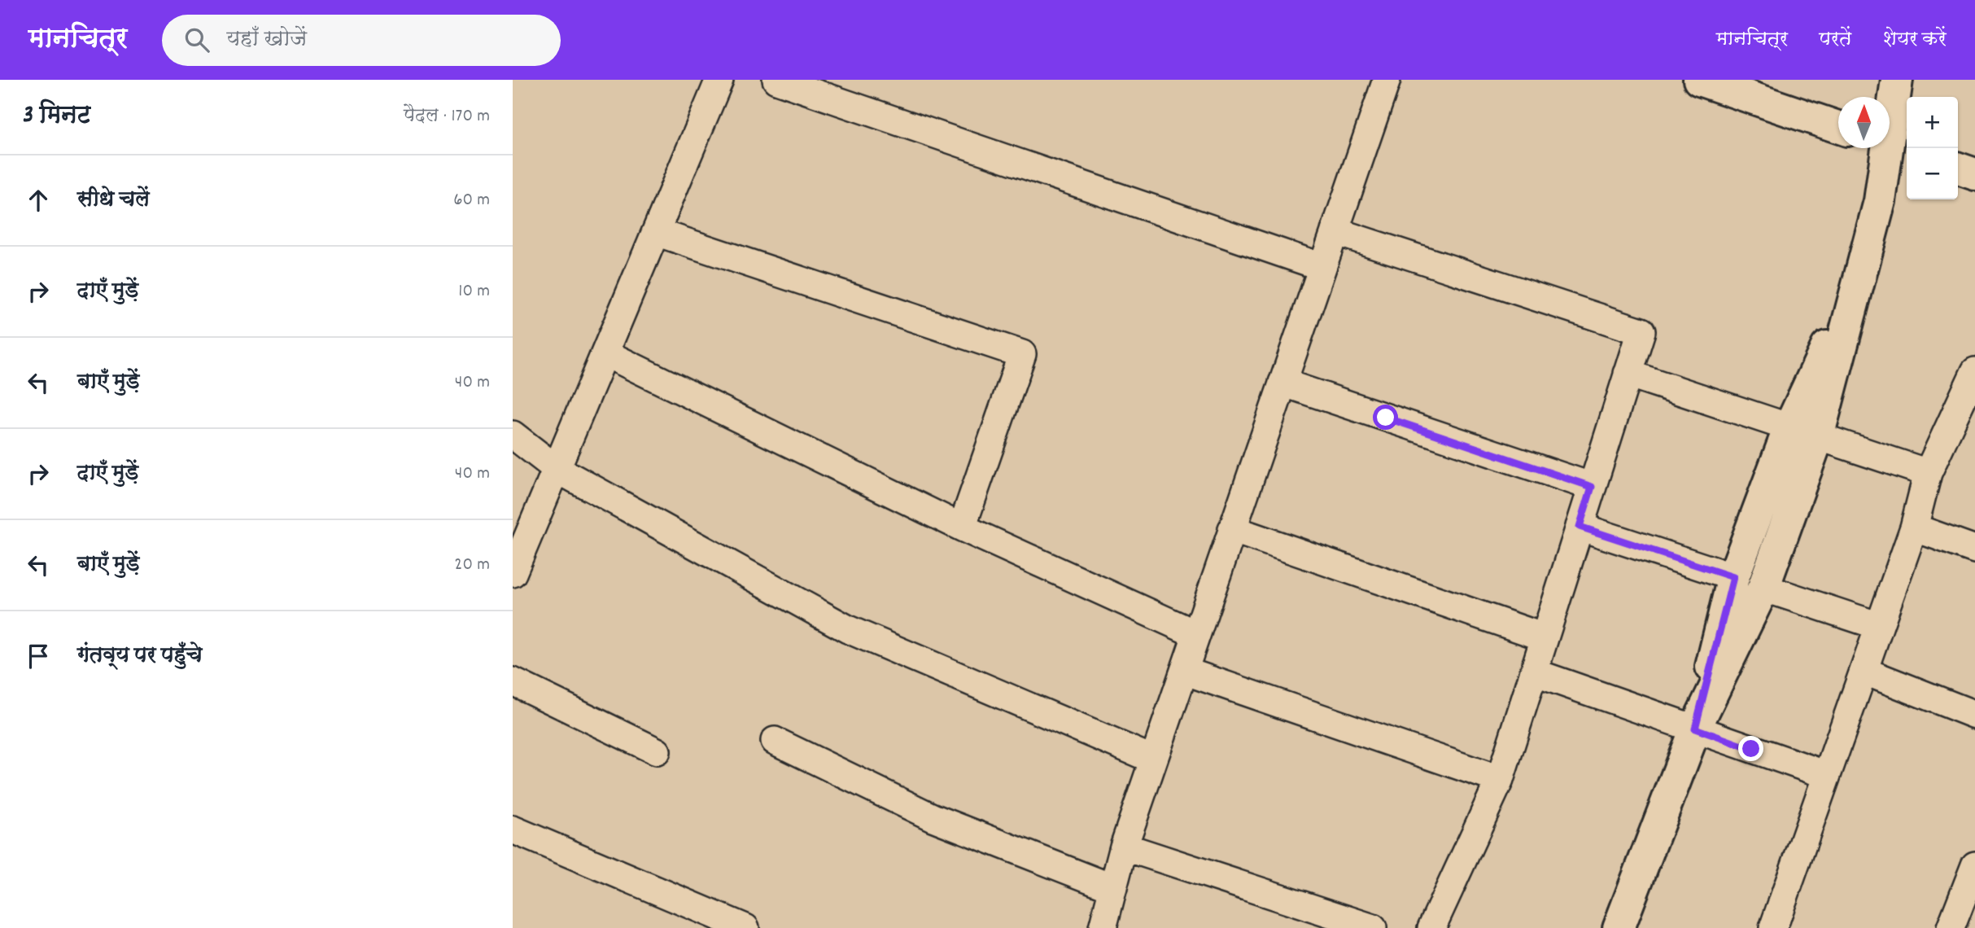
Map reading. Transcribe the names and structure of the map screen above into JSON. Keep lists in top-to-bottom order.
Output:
{
  "north": "top",
  "page": {
    "header": "मानचित्र",
    "search": "यहाँ खोजें",
    "nav": ["मानचित्र", "परतें", "शेयर करें"],
    "heading": ["3 मिनट", "पैदल · 170 m"],
    "map_buttons": ["+", "−"],
    "list": [
      ["सीधे चलें", "60 m"],
      ["दाएँ मुड़ें", "10 m"],
      ["बाएँ मुड़ें", "40 m"],
      ["दाएँ मुड़ें", "40 m"],
      ["बाएँ मुड़ें", "20 m"],
      "गंतव्य पर पहुँचे"
    ]
  }
}
